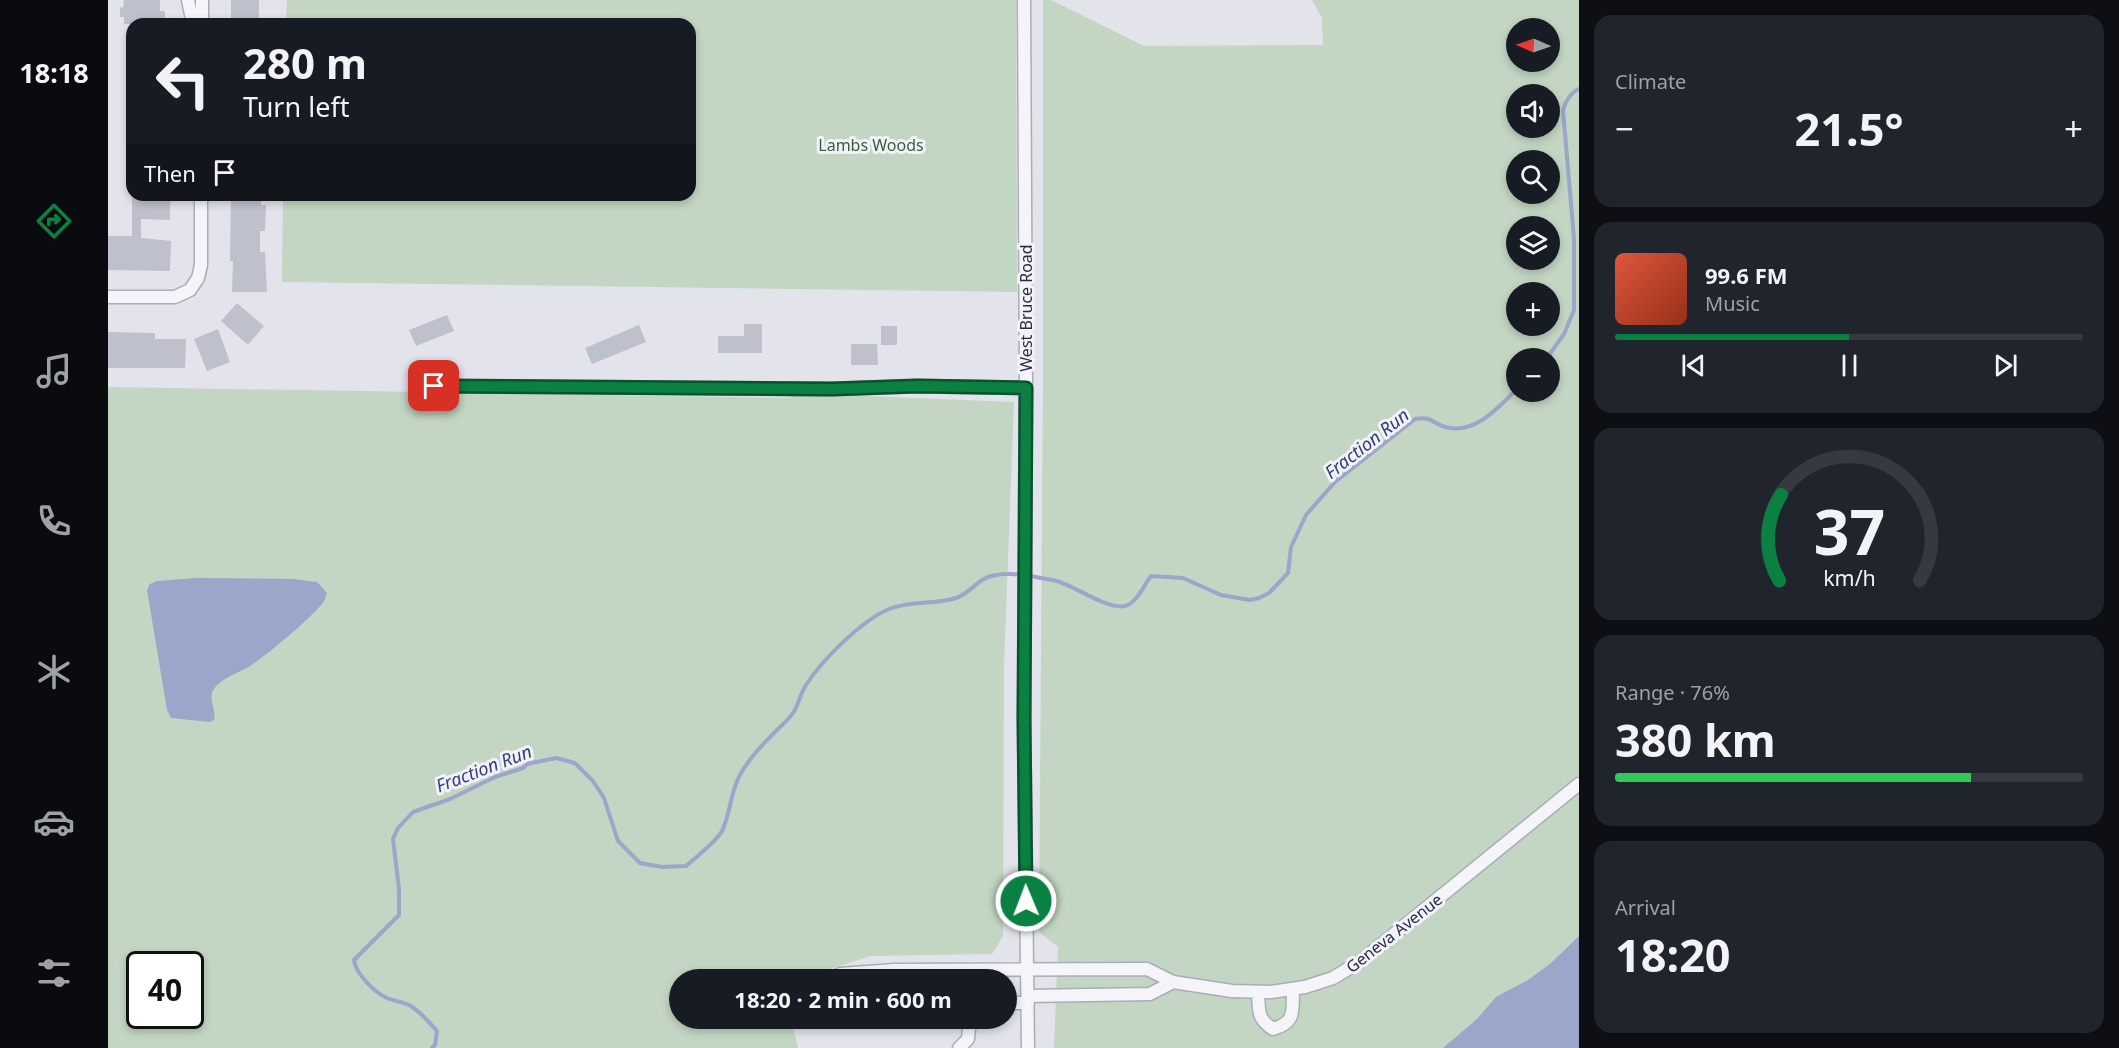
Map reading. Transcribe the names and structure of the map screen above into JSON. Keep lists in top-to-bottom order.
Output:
{
  "streets": {
    "street": ["West Bruce Road", "Geneva Avenue"]
  },
  "crossings": [
    ["West Bruce Road", "Geneva Avenue"]
  ],
  "water": ["Fraction Run"],
  "parks": ["Lambs Woods"],
  "north": "left",
  "page": {
    "tabs": "18:18",
    "tile": [
      "Climate",
      ["Range · 76%", "380 km"],
      ["Arrival", "18:20"]
    ],
    "map_buttons": ["+", "−"],
    "turn": ["280 m", "Turn left"],
    "heat": ["−", "21.5°", "+"],
    "then": "Then",
    "song": ["99.6 FM", "Music"],
    "limit": "40",
    "trip": "18:20 · 2 min · 600 m",
    "gauge": ["37", "km/h"]
  }
}
